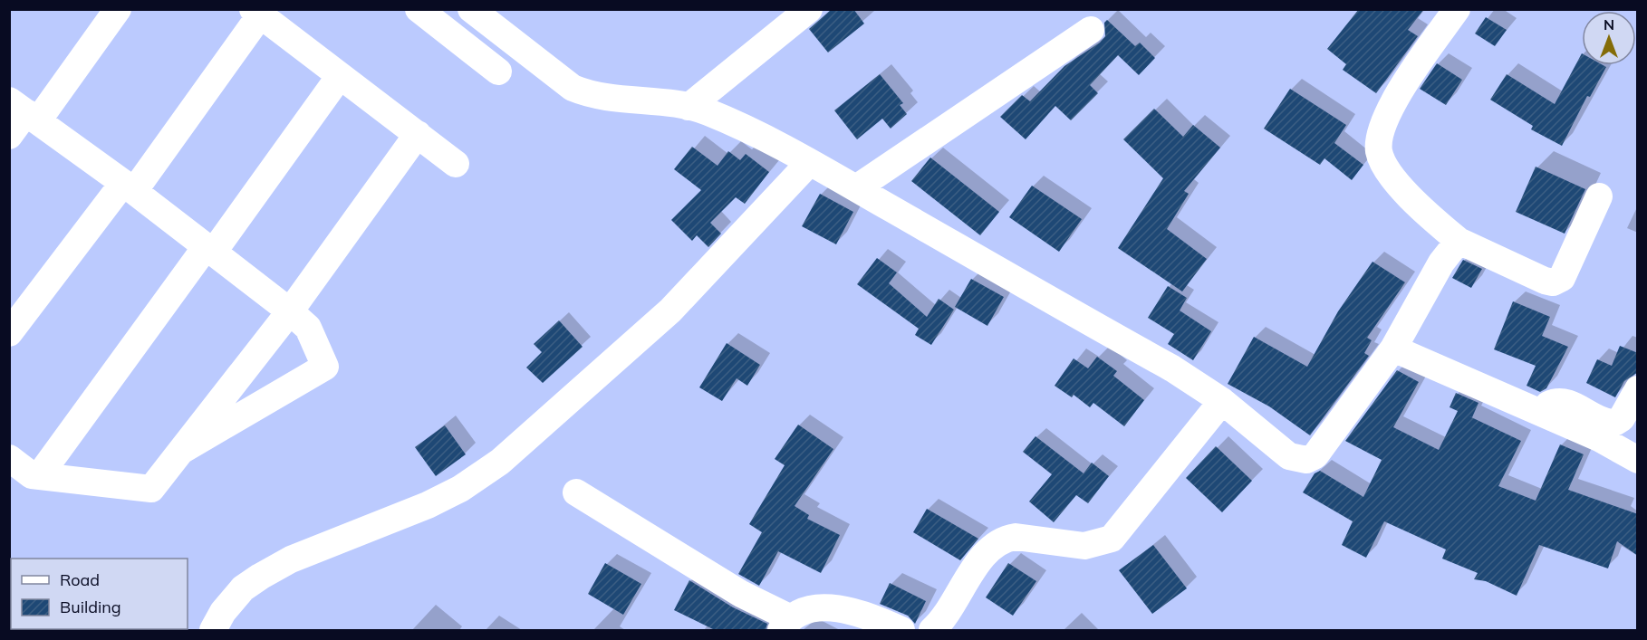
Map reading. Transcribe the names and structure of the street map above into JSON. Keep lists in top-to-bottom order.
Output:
{
  "legend": ["Road", "Building"],
  "north": "top"
}
